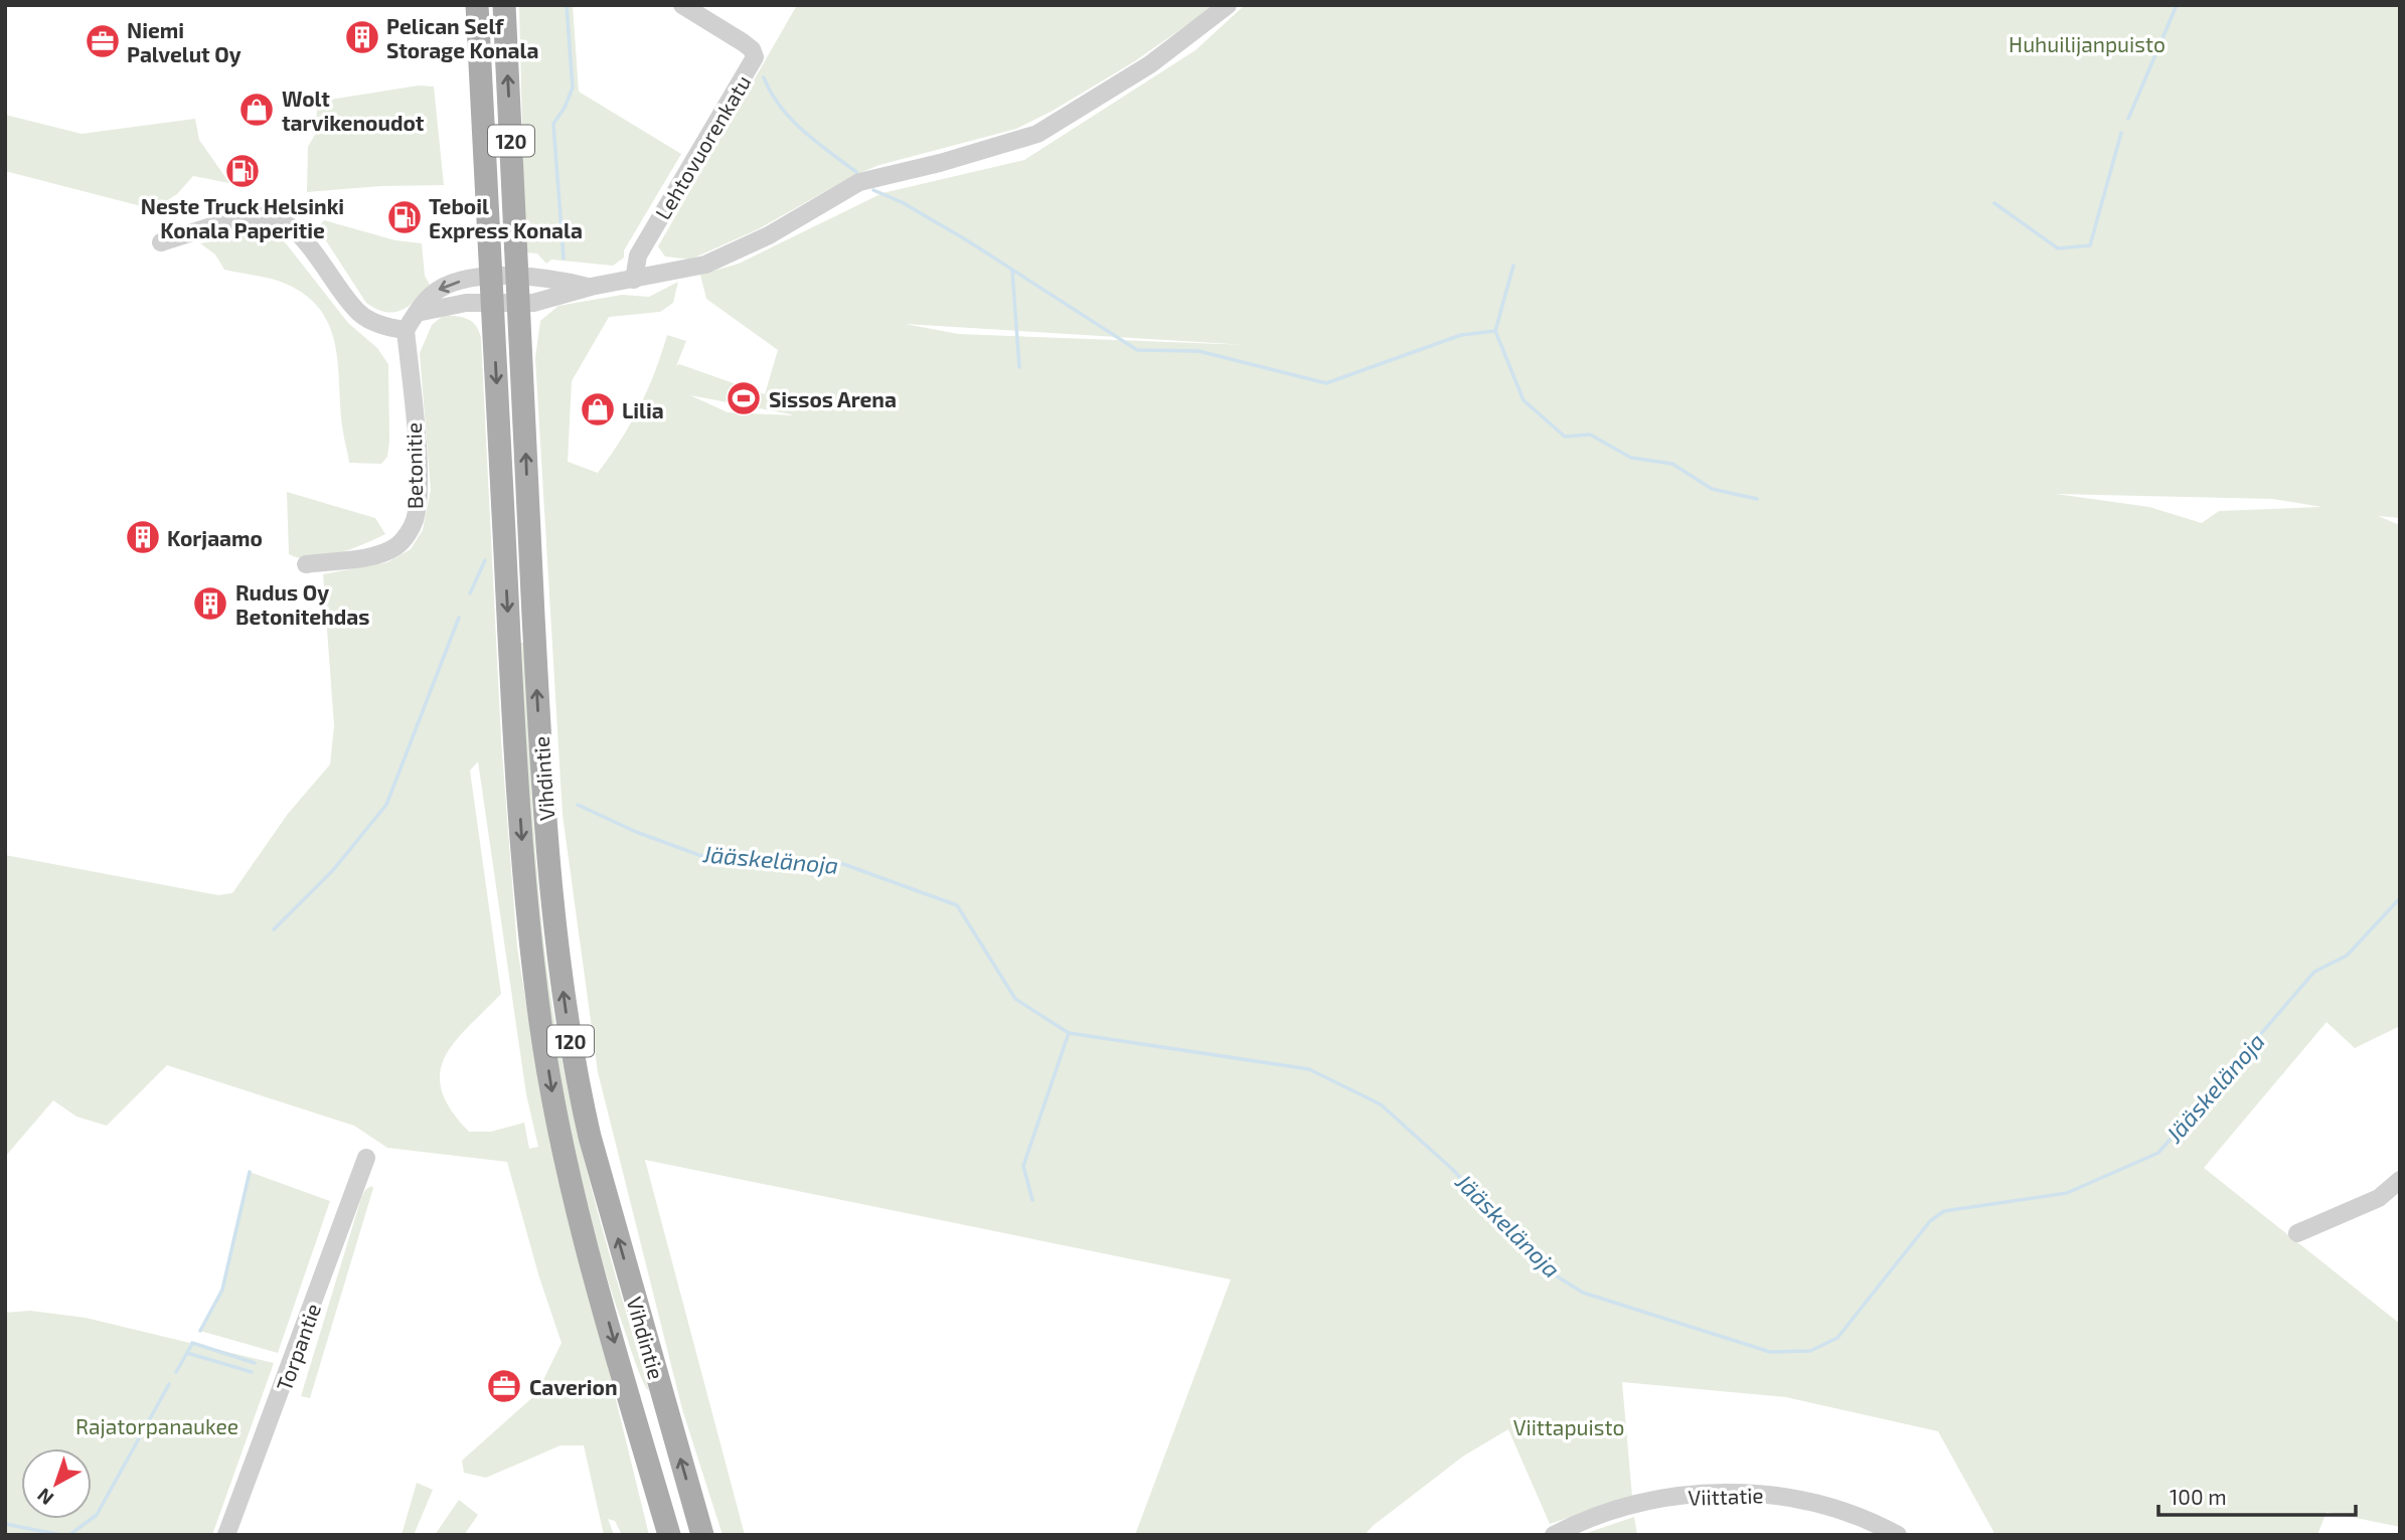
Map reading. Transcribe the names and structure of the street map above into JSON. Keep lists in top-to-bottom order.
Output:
{
  "streets": {
    "main road": ["120", "Vihdintie"],
    "street": [
      "Lehtovuorenkatu",
      "Betonitie",
      "Torpantie",
      "Viittatie"
    ]
  },
  "water": ["Jääskelänoja"],
  "parks": ["Huhuilijanpuisto", "Rajatorpanaukee", "Viittapuisto"],
  "places": {
    "building": ["Pelican Self Storage Konala", "Korjaamo", "Rudus Oy Betonitehdas"],
    "office": ["Niemi Palvelut Oy", "Caverion"],
    "shop": ["Wolt tarvikenoudot", "Lilia"],
    "fuel station": ["Neste Truck Helsinki Konala Paperitie", "Teboil Express Konala"],
    "sports": ["Sissos Arena"]
  },
  "scale_bar": "100 m",
  "north": "bottom left"
}
